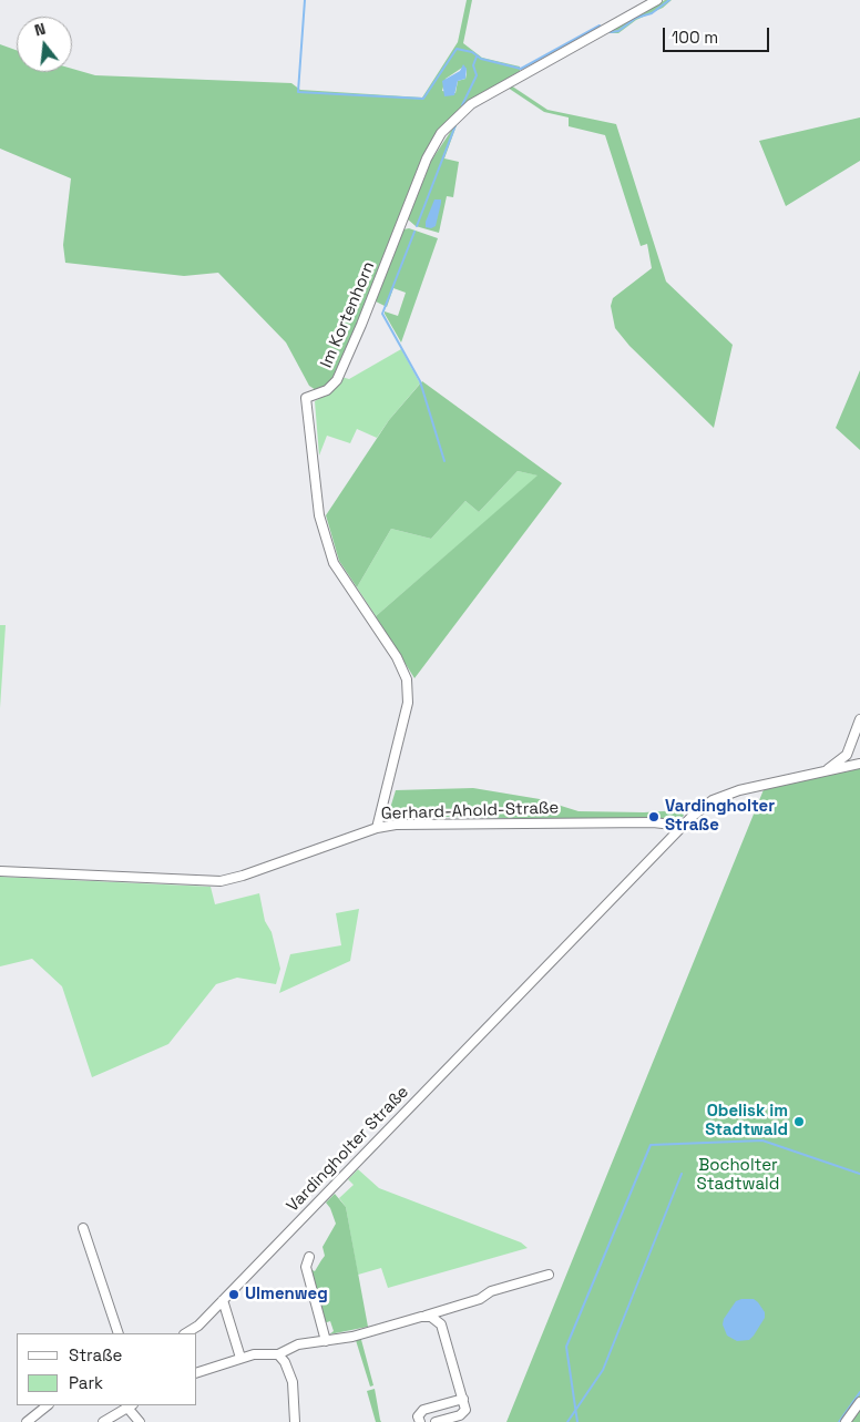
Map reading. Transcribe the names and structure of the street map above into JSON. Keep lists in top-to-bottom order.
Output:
{
  "streets": {
    "street": ["Im Kortenhorn", "Gerhard-Ahold-Straße", "Vardingholter Straße"]
  },
  "crossings": [
    ["Im Kortenhorn", "Gerhard-Ahold-Straße"],
    ["Gerhard-Ahold-Straße", "Vardingholter Straße"]
  ],
  "parks": ["Bocholter Stadtwald"],
  "places": ["Vardingholter Straße", "Obelisk im Stadtwald", "Ulmenweg"],
  "legend": ["Straße", "Park"],
  "scale_bar": "100 m",
  "north": "top"
}
